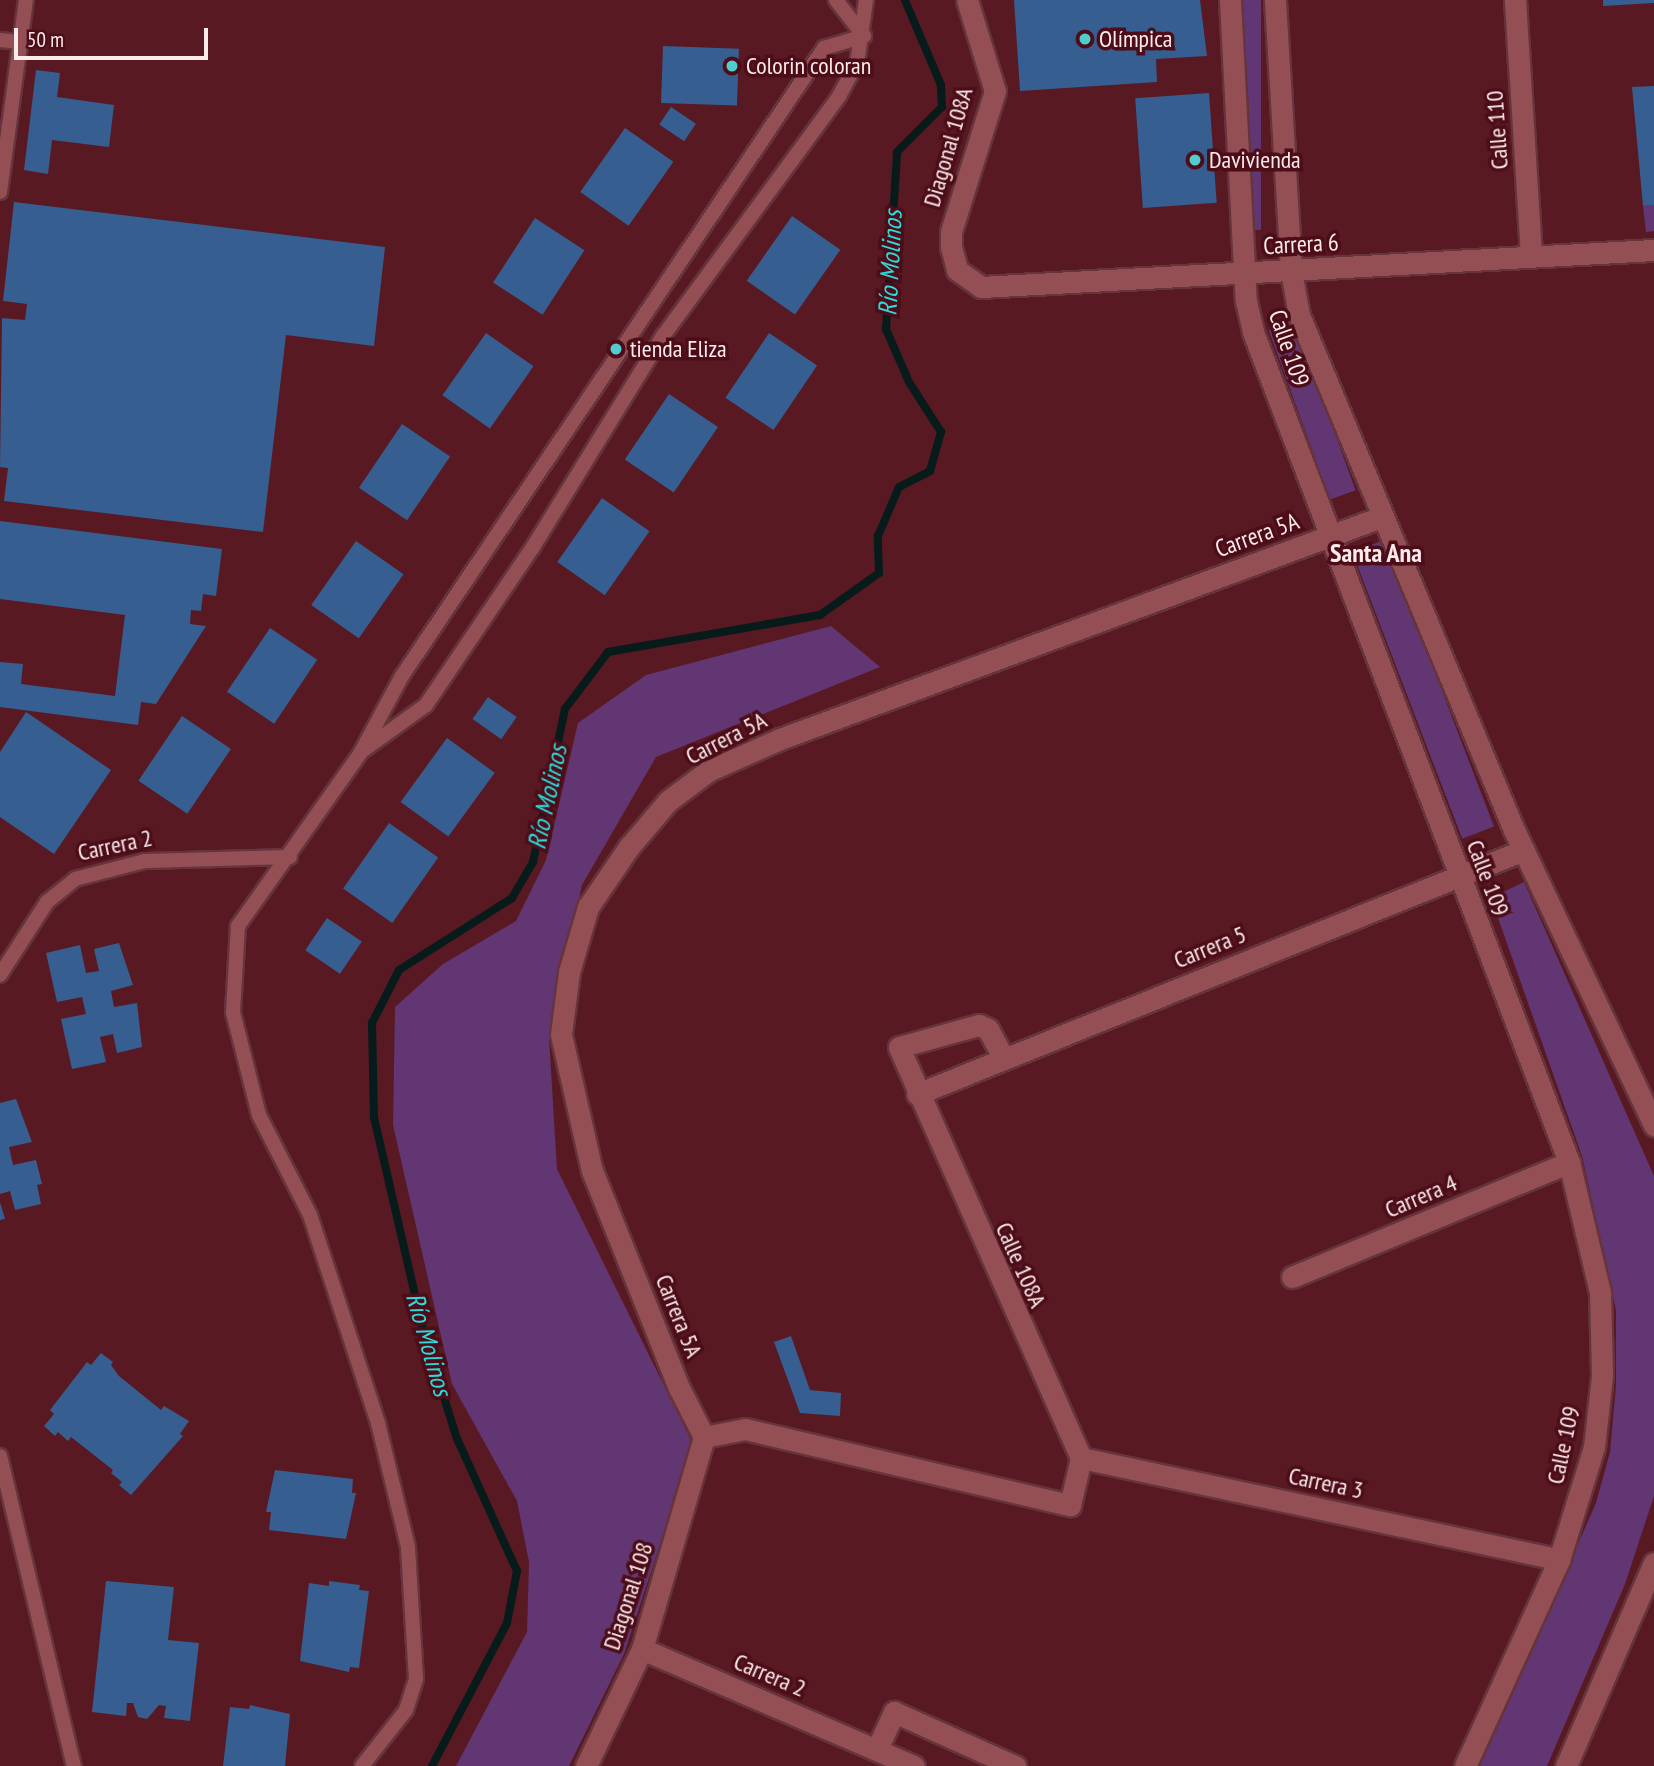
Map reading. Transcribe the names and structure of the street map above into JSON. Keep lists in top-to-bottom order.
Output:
{
  "streets": {
    "street": [
      "Calle 110",
      "Diagonal 108A",
      "Carrera 6",
      "Calle 109",
      "Carrera 5A",
      "Carrera 2",
      "Carrera 5",
      "Carrera 4",
      "Calle 108A",
      "Carrera 3",
      "Diagonal 108"
    ]
  },
  "crossings": [
    ["Calle 110", "Carrera 6"],
    ["Diagonal 108A", "Carrera 6"],
    ["Carrera 6", "Calle 109"],
    ["Calle 109", "Carrera 5A"],
    ["Calle 109", "Carrera 5"],
    ["Calle 109", "Carrera 4"],
    ["Calle 109", "Carrera 3"],
    ["Carrera 5A", "Diagonal 108"],
    ["Carrera 2", "Diagonal 108"],
    ["Carrera 5", "Calle 108A"],
    ["Calle 108A", "Carrera 3"]
  ],
  "districts": ["Santa Ana"],
  "water": ["Río Molinos"],
  "places": [
    "Olímpica",
    "Colorin coloran",
    "Davivienda",
    "tienda Eliza"
  ],
  "scale_bar": "50 m"
}
